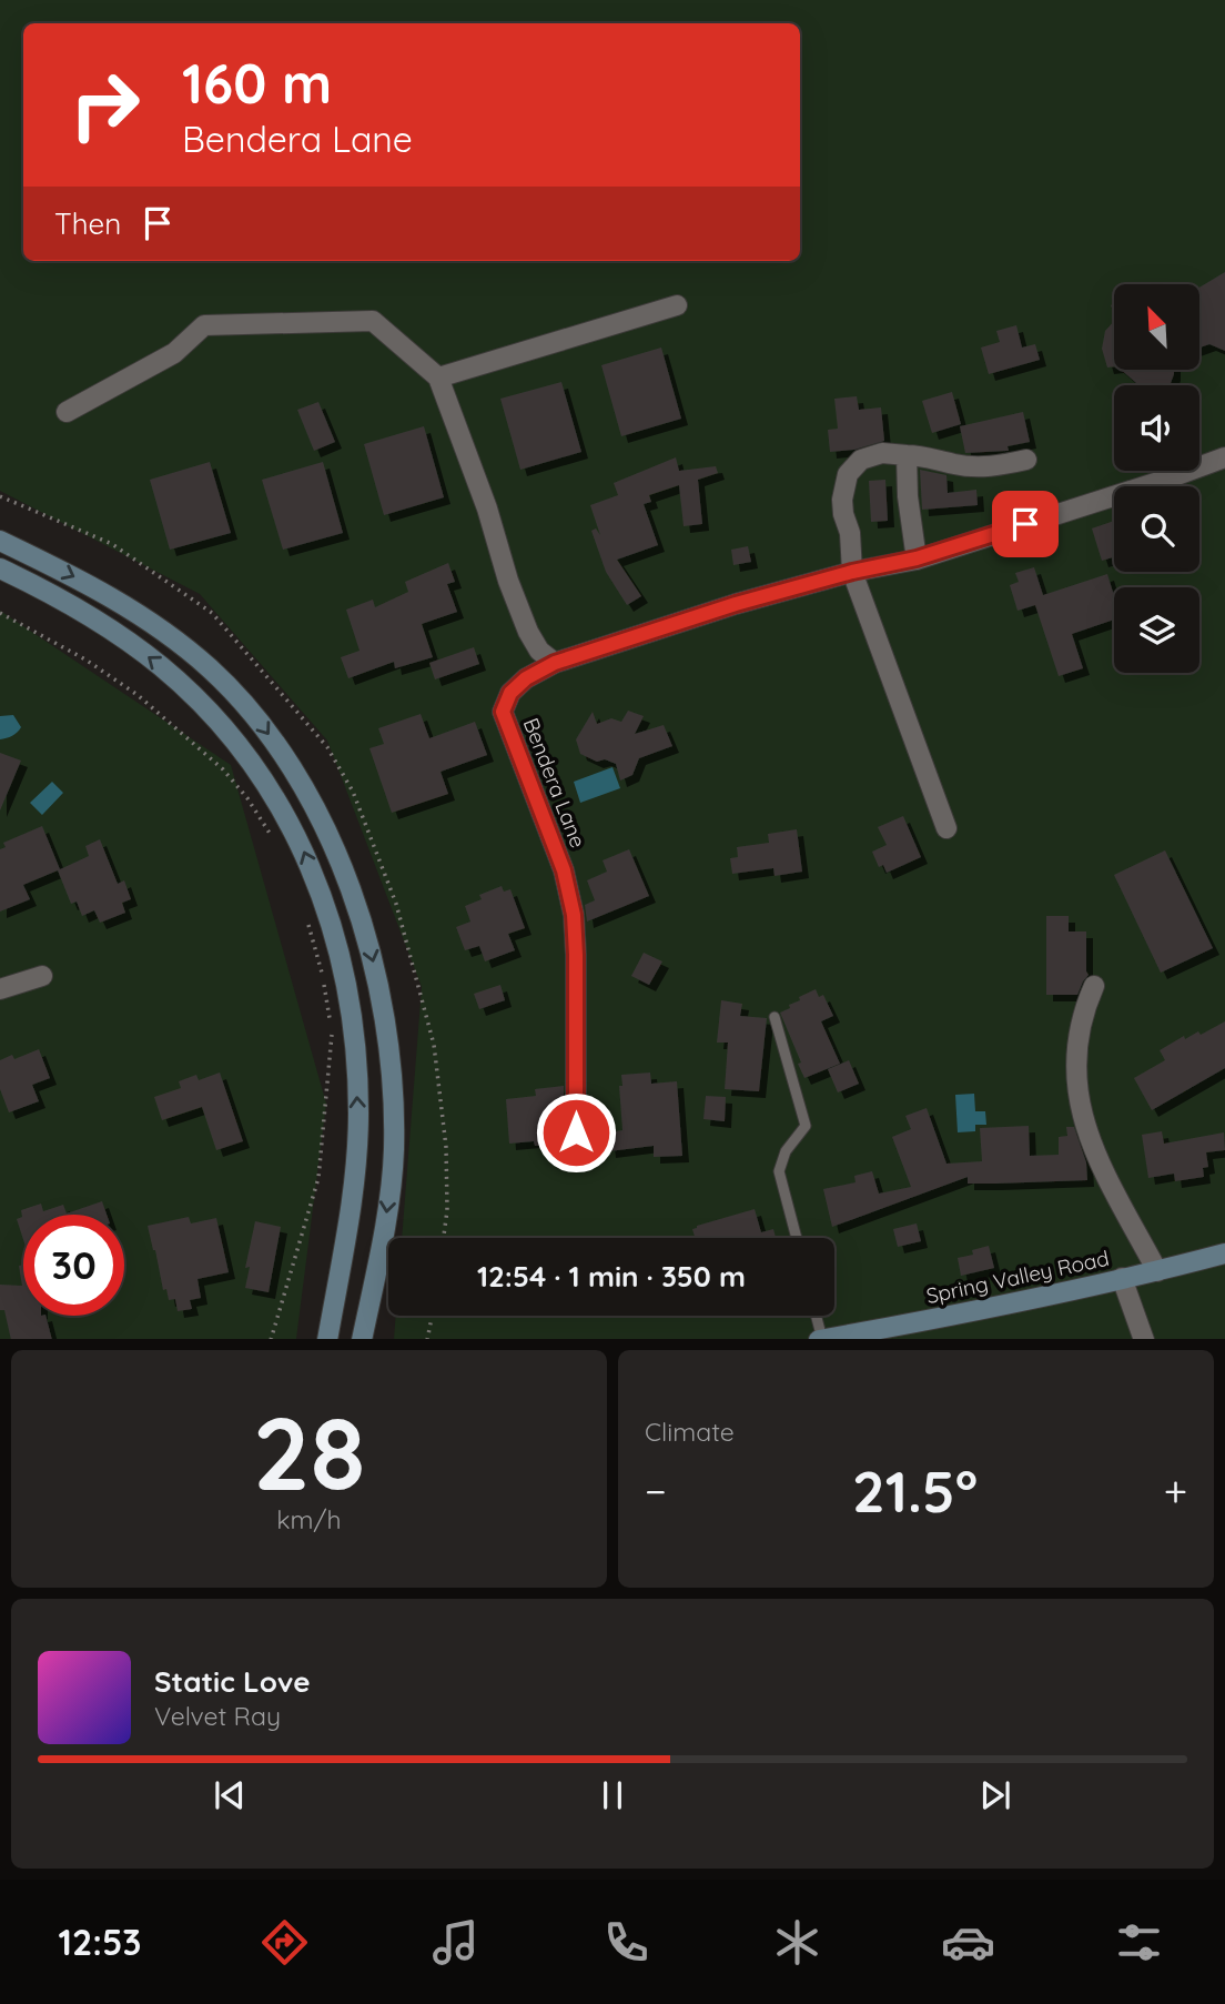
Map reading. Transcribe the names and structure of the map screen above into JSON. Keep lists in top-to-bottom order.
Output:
{
  "streets": {
    "main road": ["Spring Valley Road"],
    "street": ["Bendera Lane"]
  },
  "north": "top left",
  "page": {
    "turn": ["160 m", "Bendera Lane"],
    "then": "Then",
    "limit": "30",
    "trip": "12:54 · 1 min · 350 m",
    "tile": [
      ["28", "km/h"],
      "Climate"
    ],
    "heat": ["−", "21.5°", "+"],
    "song": ["Static Love", "Velvet Ray"],
    "tabs": "12:53"
  }
}
